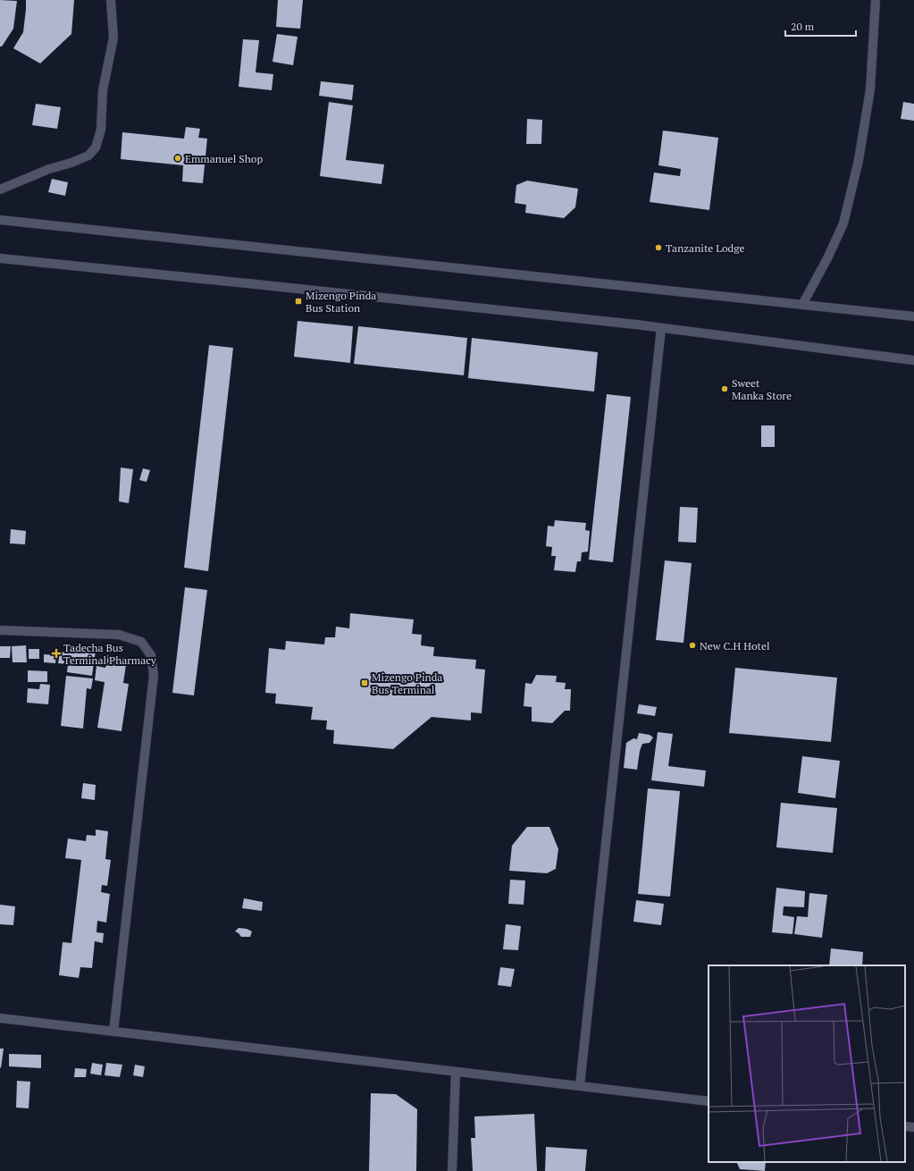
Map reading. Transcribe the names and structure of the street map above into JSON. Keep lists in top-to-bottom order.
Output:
{
  "places": {
    "other": [
      "Emmanuel Shop",
      "Tanzanite Lodge",
      "Sweet Manka Store",
      "New C.H Hotel"
    ],
    "transit": ["Mizengo Pinda Bus Station", "Mizengo Pinda Bus Terminal"],
    "health": ["Tadecha Bus Terminal Pharmacy"]
  },
  "scale_bar": "20 m"
}
